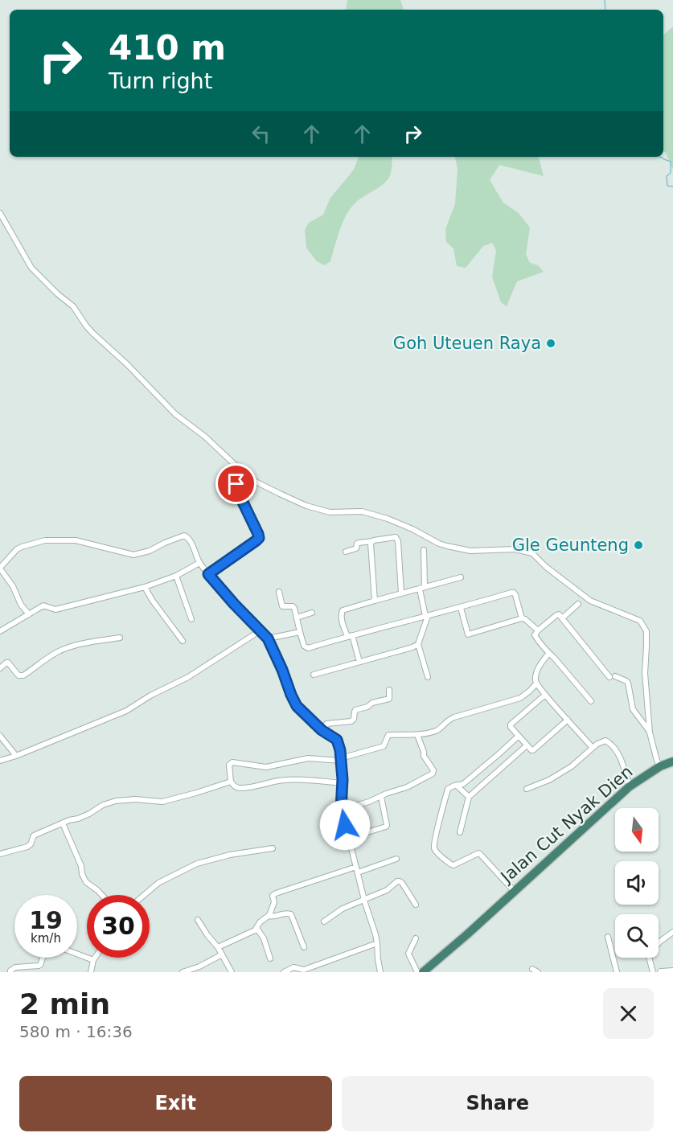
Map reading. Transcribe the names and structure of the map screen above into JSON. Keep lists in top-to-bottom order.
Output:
{
  "streets": {
    "highway": ["Jalan Cut Nyak Dien"]
  },
  "places": ["Goh Uteuen Raya", "Gle Geunteng"],
  "north": "bottom",
  "page": {
    "turn": ["410 m", "Turn right"],
    "speed": "19 km/h",
    "limit": "30",
    "heading": ["2 min", "580 m · 16:36"],
    "buttons": ["Exit", "Share"]
  }
}
